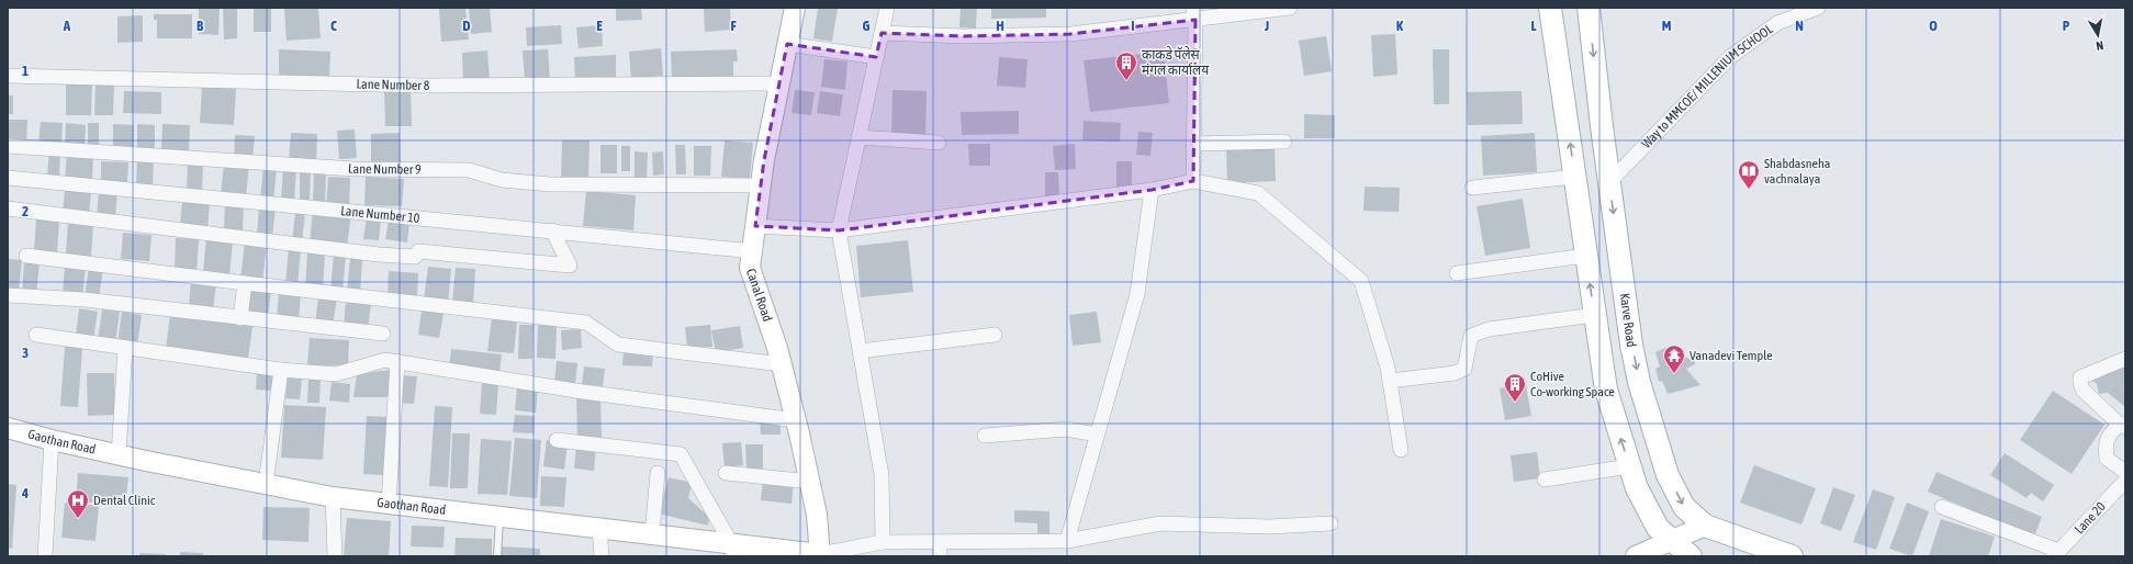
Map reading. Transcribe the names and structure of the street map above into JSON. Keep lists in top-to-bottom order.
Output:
{
  "streets": {
    "main road": ["Karve Road"],
    "street": [
      "Lane Number 8",
      "Way to MMCOE/ MILLENIUM SCHOOL",
      "Lane Number 9",
      "Lane Number 10",
      "Canal Road",
      "Gaothan Road",
      "Lane 20"
    ]
  },
  "crossings": [
    ["Lane Number 8", "Canal Road"],
    ["Way to MMCOE/ MILLENIUM SCHOOL", "Karve Road"],
    ["Lane Number 9", "Canal Road"],
    ["Lane Number 10", "Canal Road"],
    ["Canal Road", "Gaothan Road"]
  ],
  "places": {
    "building": ["काकडे पॅलेस मंगल कार्यालय", "CoHive Co-working Space"],
    "library": ["Shabdasneha vachnalaya"],
    "temple": ["Vanadevi Temple"],
    "hospital": ["Dental Clinic"]
  },
  "north": "bottom",
  "grid": {
    "columns": [
      "A",
      "B",
      "C",
      "D",
      "E",
      "F",
      "G",
      "H",
      "I",
      "J",
      "K",
      "L",
      "M",
      "N",
      "O",
      "P"
    ],
    "rows": [
      "1",
      "2",
      "3",
      "4"
    ]
  }
}
